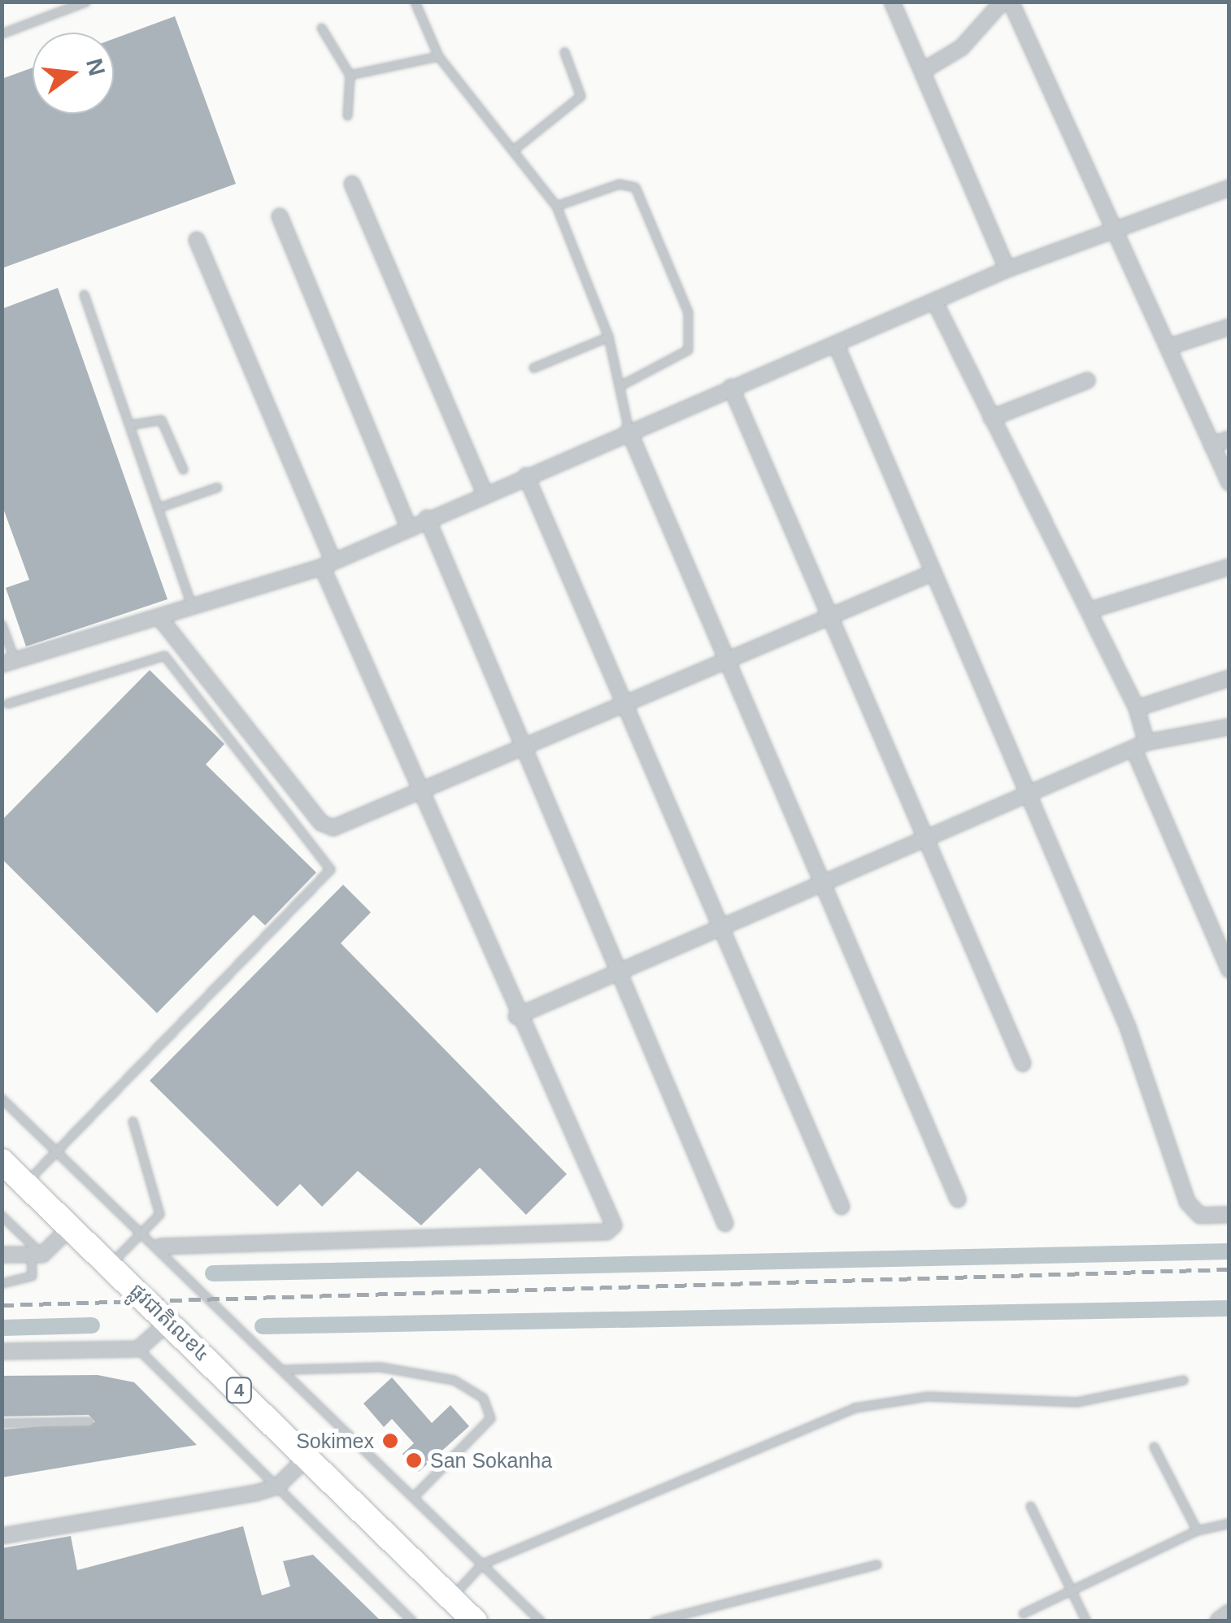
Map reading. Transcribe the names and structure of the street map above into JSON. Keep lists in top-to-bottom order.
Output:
{
  "streets": {
    "highway": ["ផ្លូវជាតិលេខ៤", "4"]
  },
  "places": ["Sokimex", "San Sokanha"],
  "north": "right"
}
